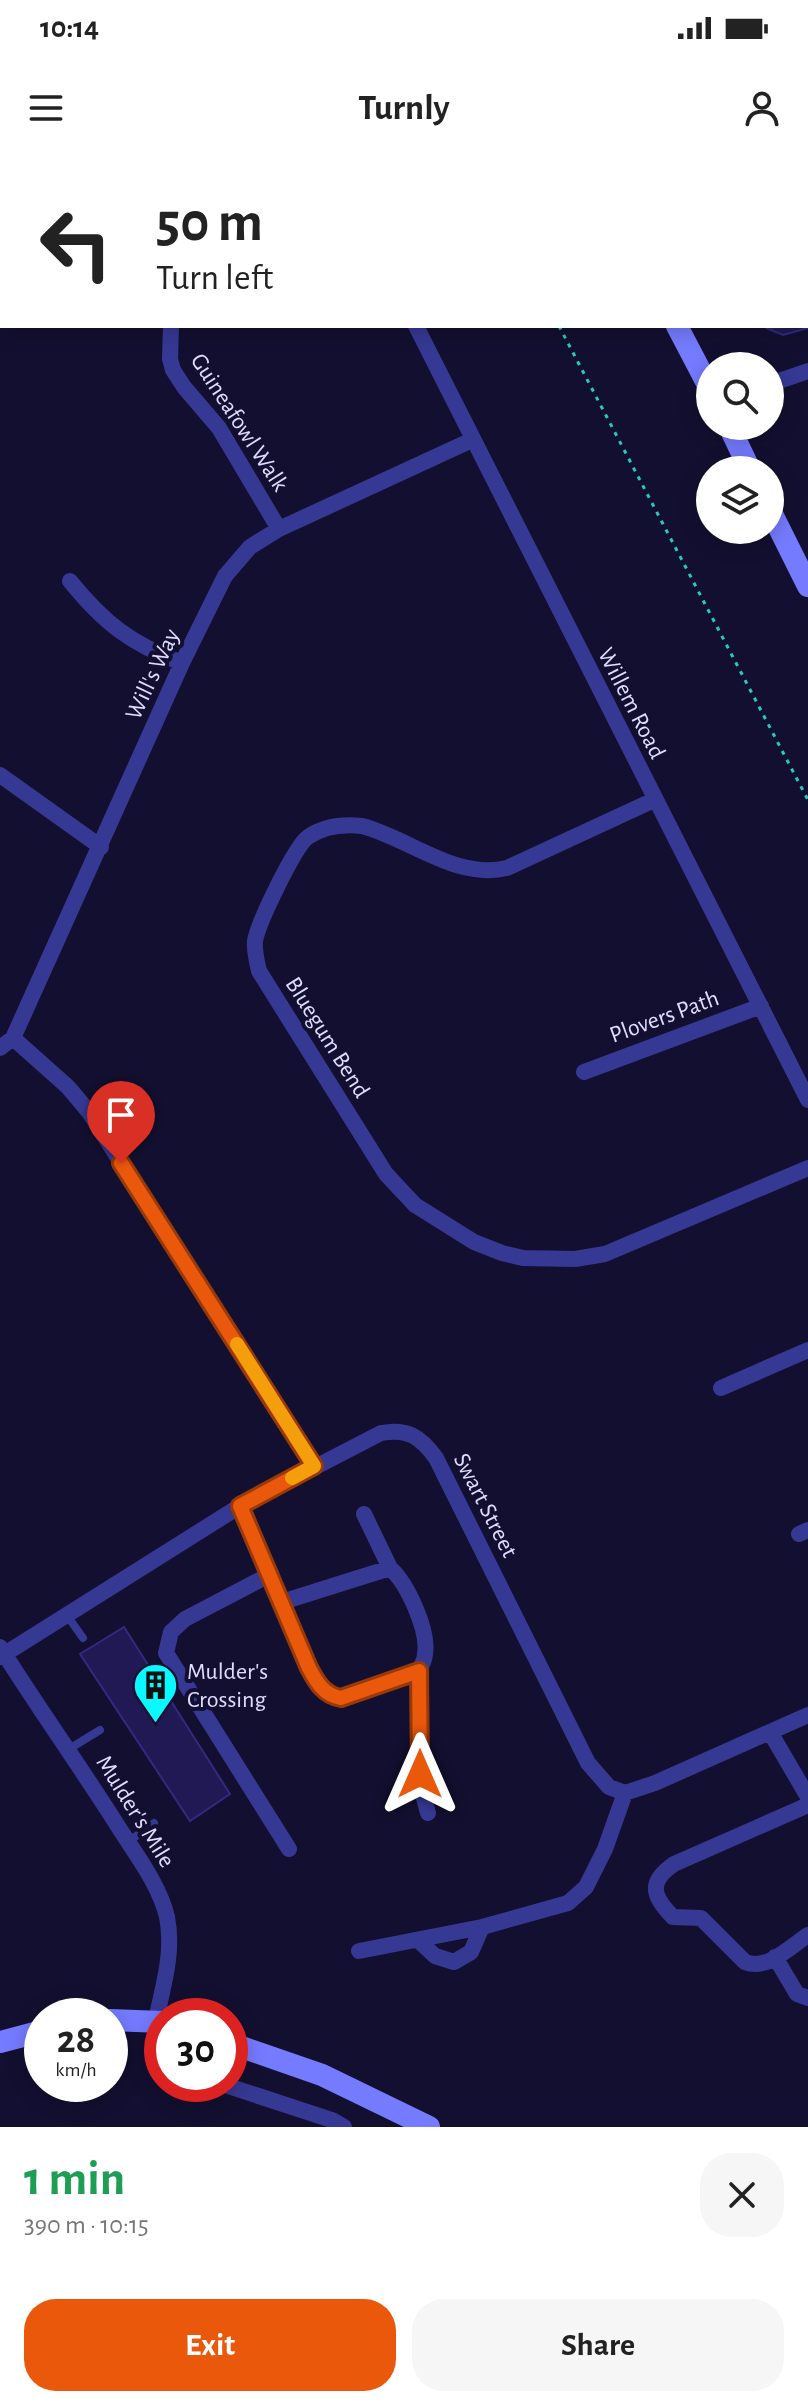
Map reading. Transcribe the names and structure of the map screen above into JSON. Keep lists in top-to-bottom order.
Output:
{
  "streets": {
    "street": [
      "Guineafowl Walk",
      "Will's Way",
      "Willem Road",
      "Plovers Path",
      "Bluegum Bend",
      "Swart Street",
      "Mulder's Mile"
    ]
  },
  "crossings": [
    ["Guineafowl Walk", "Will's Way"],
    ["Will's Way", "Willem Road"],
    ["Willem Road", "Plovers Path"],
    ["Willem Road", "Bluegum Bend"],
    ["Swart Street", "Mulder's Mile"]
  ],
  "places": {
    "building": ["Mulder's Crossing"]
  },
  "page": {
    "status": "10:14",
    "header": "Turnly",
    "turn": ["50 m", "Turn left"],
    "speed": "28 km/h",
    "limit": "30",
    "heading": ["1 min", "390 m · 10:15"],
    "buttons": ["Exit", "Share"]
  }
}
